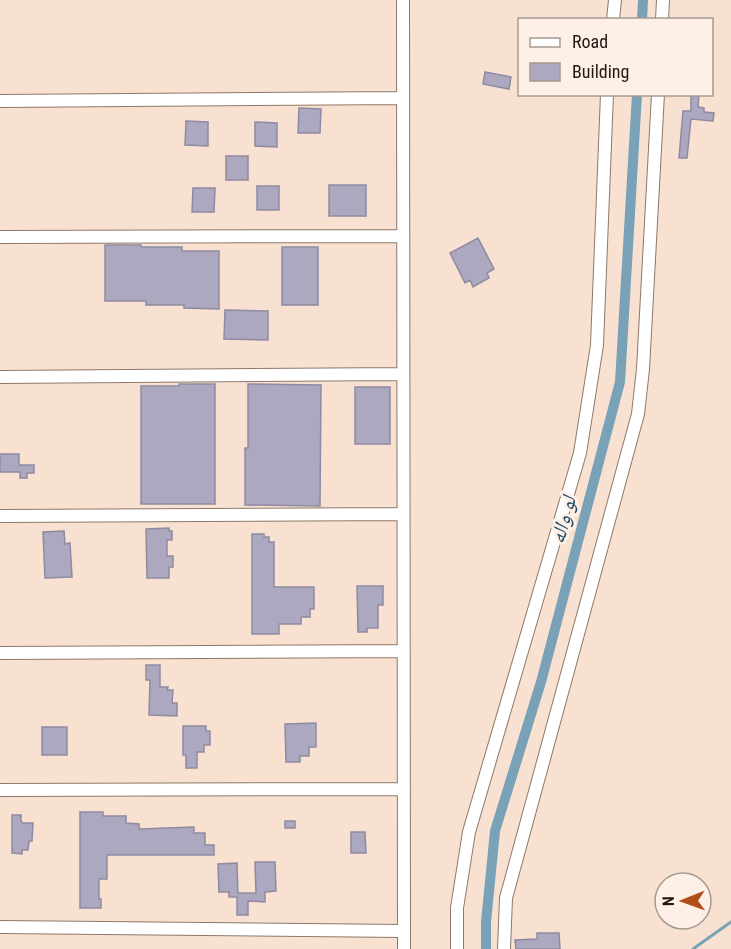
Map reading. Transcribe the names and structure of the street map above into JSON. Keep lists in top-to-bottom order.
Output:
{
  "water": ["لو واله"],
  "legend": ["Road", "Building"],
  "north": "left"
}
